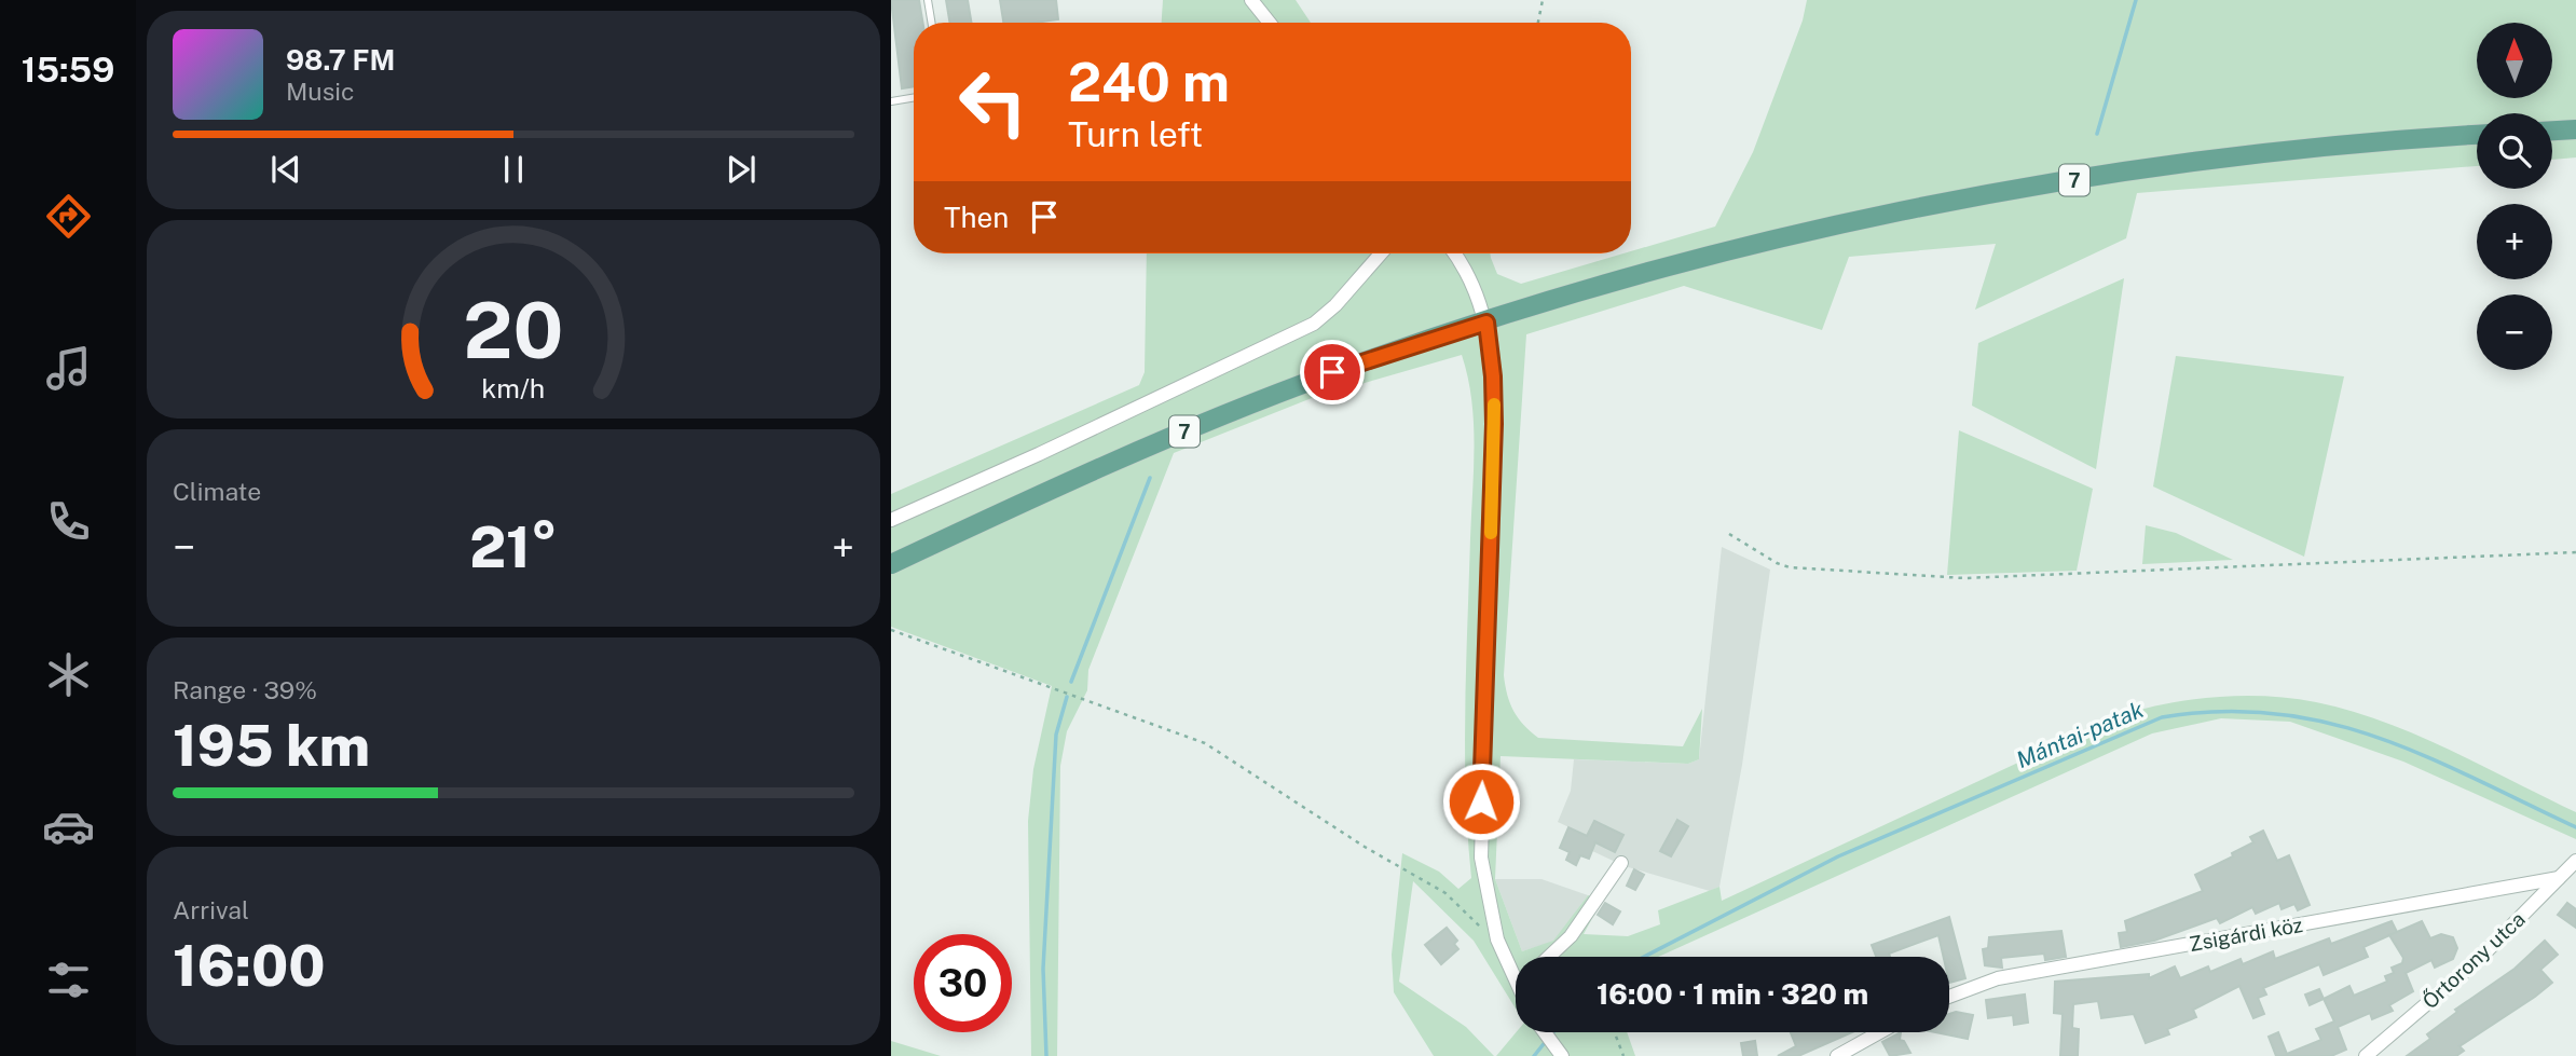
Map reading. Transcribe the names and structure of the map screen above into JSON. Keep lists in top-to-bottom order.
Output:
{
  "streets": {
    "main road": ["7"],
    "street": ["Zsigárdi köz", "Őrtorony utca"]
  },
  "crossings": [
    ["Zsigárdi köz", "Őrtorony utca"]
  ],
  "water": ["Mántai-patak"],
  "north": "top",
  "page": {
    "tabs": "15:59",
    "map_buttons": ["+", "−"],
    "turn": ["240 m", "Turn left"],
    "song": ["98.7 FM", "Music"],
    "then": "Then",
    "tile": [
      "Climate",
      ["Range · 39%", "195 km"],
      ["Arrival", "16:00"]
    ],
    "heat": ["−", "21°", "+"],
    "limit": "30",
    "trip": "16:00 · 1 min · 320 m",
    "gauge": ["20", "km/h"]
  }
}
